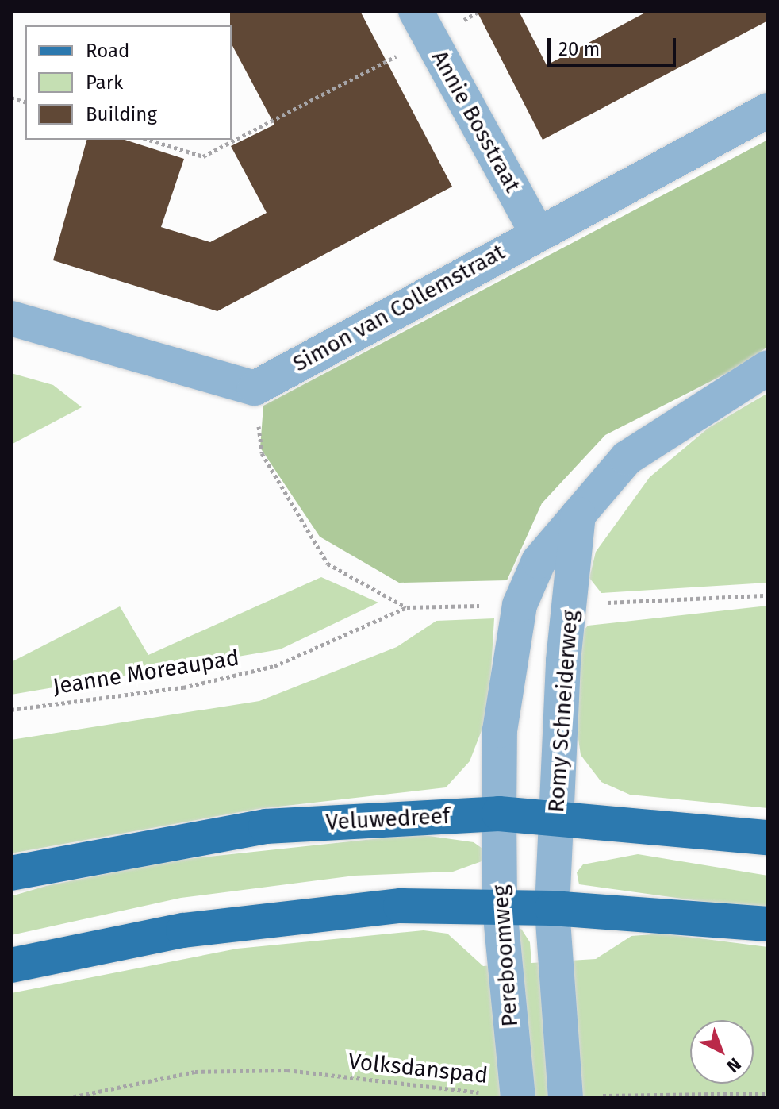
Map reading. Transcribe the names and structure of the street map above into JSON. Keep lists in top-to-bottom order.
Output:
{
  "streets": {
    "main road": ["Veluwedreef"],
    "street": [
      "Annie Bosstraat",
      "Simon van Collemstraat",
      "Romy Schneiderweg",
      "Pereboomweg"
    ],
    "path": ["Jeanne Moreaupad", "Volksdanspad"]
  },
  "crossings": [
    ["Annie Bosstraat", "Simon van Collemstraat"],
    ["Romy Schneiderweg", "Veluwedreef"],
    ["Veluwedreef", "Pereboomweg"],
    ["Pereboomweg", "Volksdanspad"]
  ],
  "legend": ["Road", "Park", "Building"],
  "scale_bar": "20 m",
  "north": "bottom right"
}
